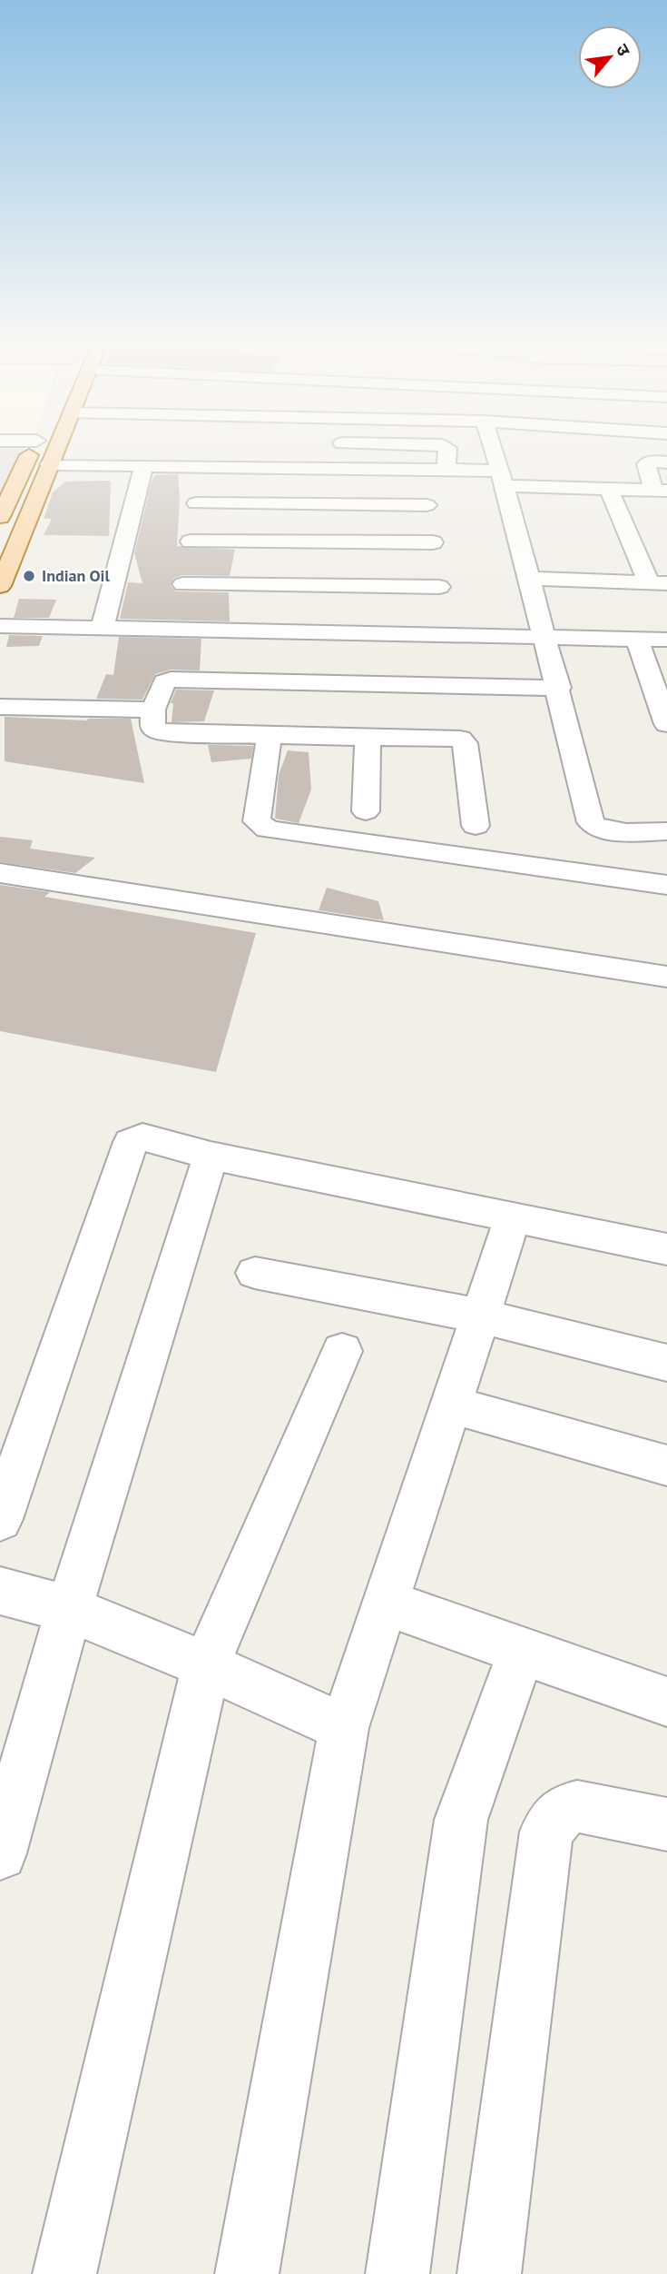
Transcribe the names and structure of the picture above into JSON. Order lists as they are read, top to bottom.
{
  "places": ["Indian Oil"],
  "north": "top right"
}
